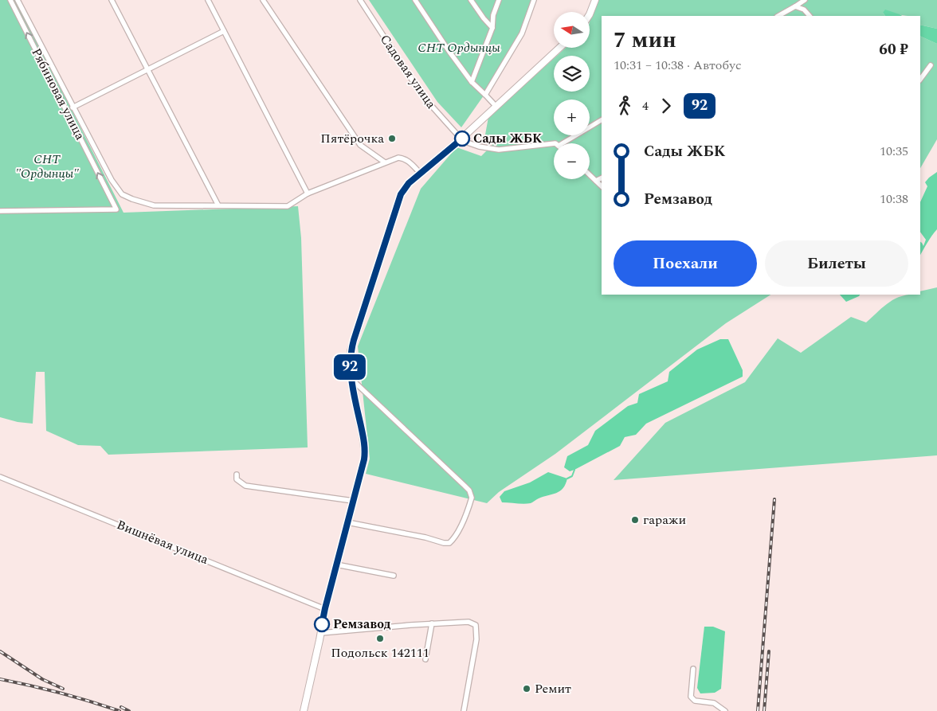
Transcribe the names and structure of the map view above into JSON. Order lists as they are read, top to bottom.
{
  "streets": {
    "street": ["Садовая улица", "Рябиновая улица", "Вишнёвая улица"]
  },
  "parks": ["СНТ Ордынцы", "СНТ \"Ордынцы\""],
  "places": [
    "Пятёрочка",
    "Сады ЖБК",
    "гаражи",
    "Ремзавод",
    "Подольск 142111",
    "Ремит"
  ],
  "lines": ["bus line 92"],
  "north": "left",
  "page": {
    "on_map": "92",
    "map_buttons": ["+", "−"],
    "heading": ["7 мин", "10:31 – 10:38 · Автобус", "60 ₽"],
    "legs": ["4", "92"],
    "list": [
      {
        "name": "Сады ЖБК",
        "value": "10:35"
      },
      {
        "name": "Ремзавод",
        "value": "10:38"
      }
    ],
    "buttons": ["Поехали", "Билеты"]
  }
}
